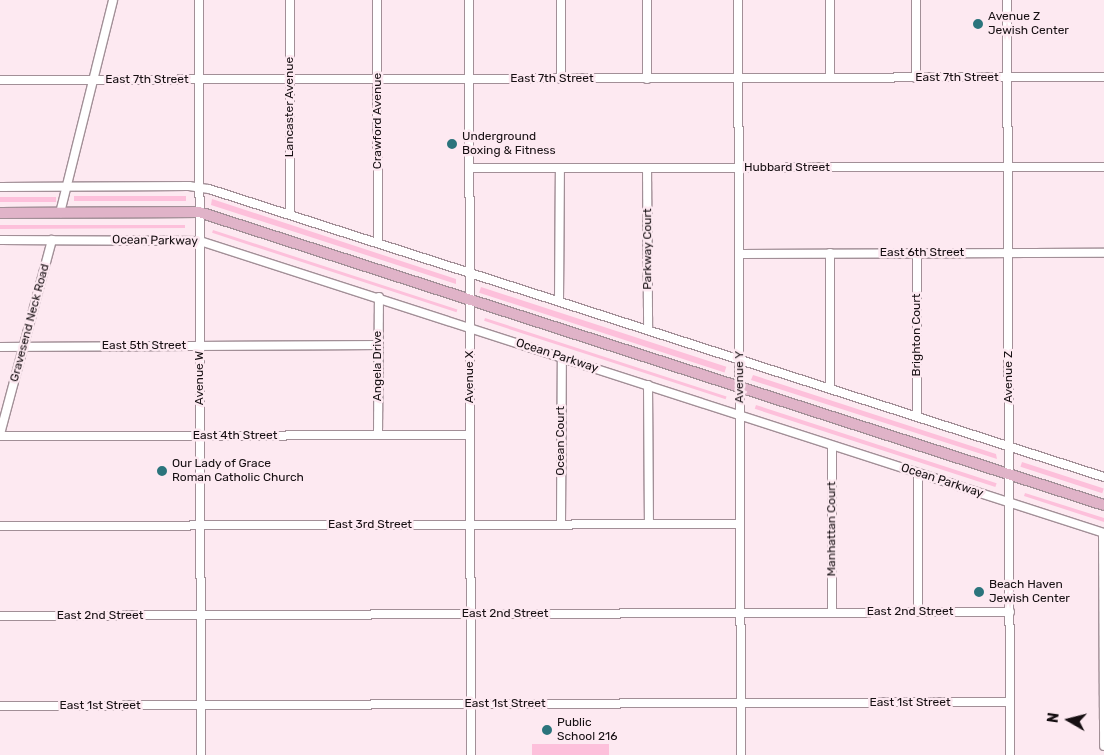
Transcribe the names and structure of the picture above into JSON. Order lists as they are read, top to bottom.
{
  "streets": {
    "street": [
      "East 7th Street",
      "Lancaster Avenue",
      "Crawford Avenue",
      "Hubbard Street",
      "Ocean Parkway",
      "Parkway Court",
      "East 6th Street",
      "Gravesend Neck Road",
      "Brighton Court",
      "East 5th Street",
      "Angela Drive",
      "Avenue X",
      "Avenue Y",
      "Avenue Z",
      "Avenue W",
      "East 4th Street",
      "Ocean Court",
      "East 3rd Street",
      "Manhattan Court",
      "East 2nd Street",
      "East 1st Street"
    ]
  },
  "crossings": [
    ["East 7th Street", "Lancaster Avenue"],
    ["East 7th Street", "Crawford Avenue"],
    ["East 7th Street", "Avenue X"],
    ["East 7th Street", "Avenue Y"],
    ["East 7th Street", "Avenue Z"],
    ["East 7th Street", "Avenue W"],
    ["Hubbard Street", "Parkway Court"],
    ["Hubbard Street", "Avenue X"],
    ["Hubbard Street", "Avenue Y"],
    ["Hubbard Street", "Avenue Z"],
    ["Ocean Parkway", "Gravesend Neck Road"],
    ["Ocean Parkway", "Angela Drive"],
    ["Ocean Parkway", "Avenue X"],
    ["Ocean Parkway", "Avenue Y"],
    ["Ocean Parkway", "Avenue Z"],
    ["Ocean Parkway", "Avenue W"],
    ["Ocean Parkway", "Ocean Court"],
    ["Ocean Parkway", "Manhattan Court"],
    ["East 6th Street", "Brighton Court"],
    ["East 6th Street", "Avenue Y"],
    ["East 6th Street", "Avenue Z"],
    ["Gravesend Neck Road", "East 5th Street"],
    ["Gravesend Neck Road", "East 4th Street"],
    ["East 5th Street", "Angela Drive"],
    ["East 5th Street", "Avenue W"],
    ["Angela Drive", "East 4th Street"],
    ["Avenue X", "East 4th Street"],
    ["Avenue X", "East 3rd Street"],
    ["Avenue X", "East 2nd Street"],
    ["Avenue X", "East 1st Street"],
    ["Avenue Y", "East 3rd Street"],
    ["Avenue Y", "East 2nd Street"],
    ["Avenue Y", "East 1st Street"],
    ["Avenue Z", "East 2nd Street"],
    ["Avenue Z", "East 1st Street"],
    ["Avenue W", "East 4th Street"],
    ["Avenue W", "East 3rd Street"],
    ["Avenue W", "East 2nd Street"],
    ["Avenue W", "East 1st Street"],
    ["Ocean Court", "East 3rd Street"],
    ["Manhattan Court", "East 2nd Street"]
  ],
  "places": [
    "Avenue Z Jewish Center",
    "Underground Boxing & Fitness",
    "Our Lady of Grace Roman Catholic Church",
    "Beach Haven Jewish Center",
    "Public School 216"
  ],
  "north": "left"
}
